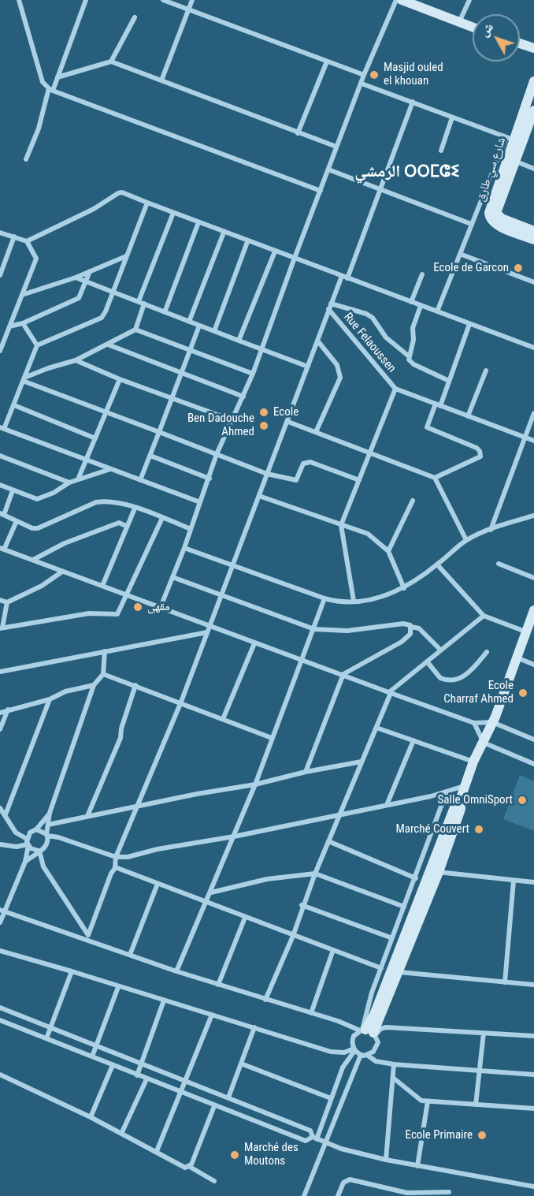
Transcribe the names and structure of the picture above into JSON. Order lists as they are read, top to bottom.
{
  "streets": {
    "street": ["شارع سي طارق", "Rue Felaoussen"]
  },
  "districts": ["الرمشي ⵔⵔⵎⵛⵉ"],
  "places": [
    "Masjid ouled el khouan",
    "Ecole de Garcon",
    "Ecole",
    "Ben Dadouche Ahmed",
    "مقهى",
    "Ecole Charraf Ahmed",
    "Salle OmniSport",
    "Marché Couvert",
    "Ecole Primaire",
    "Marché des Moutons"
  ],
  "north": "top left"
}
